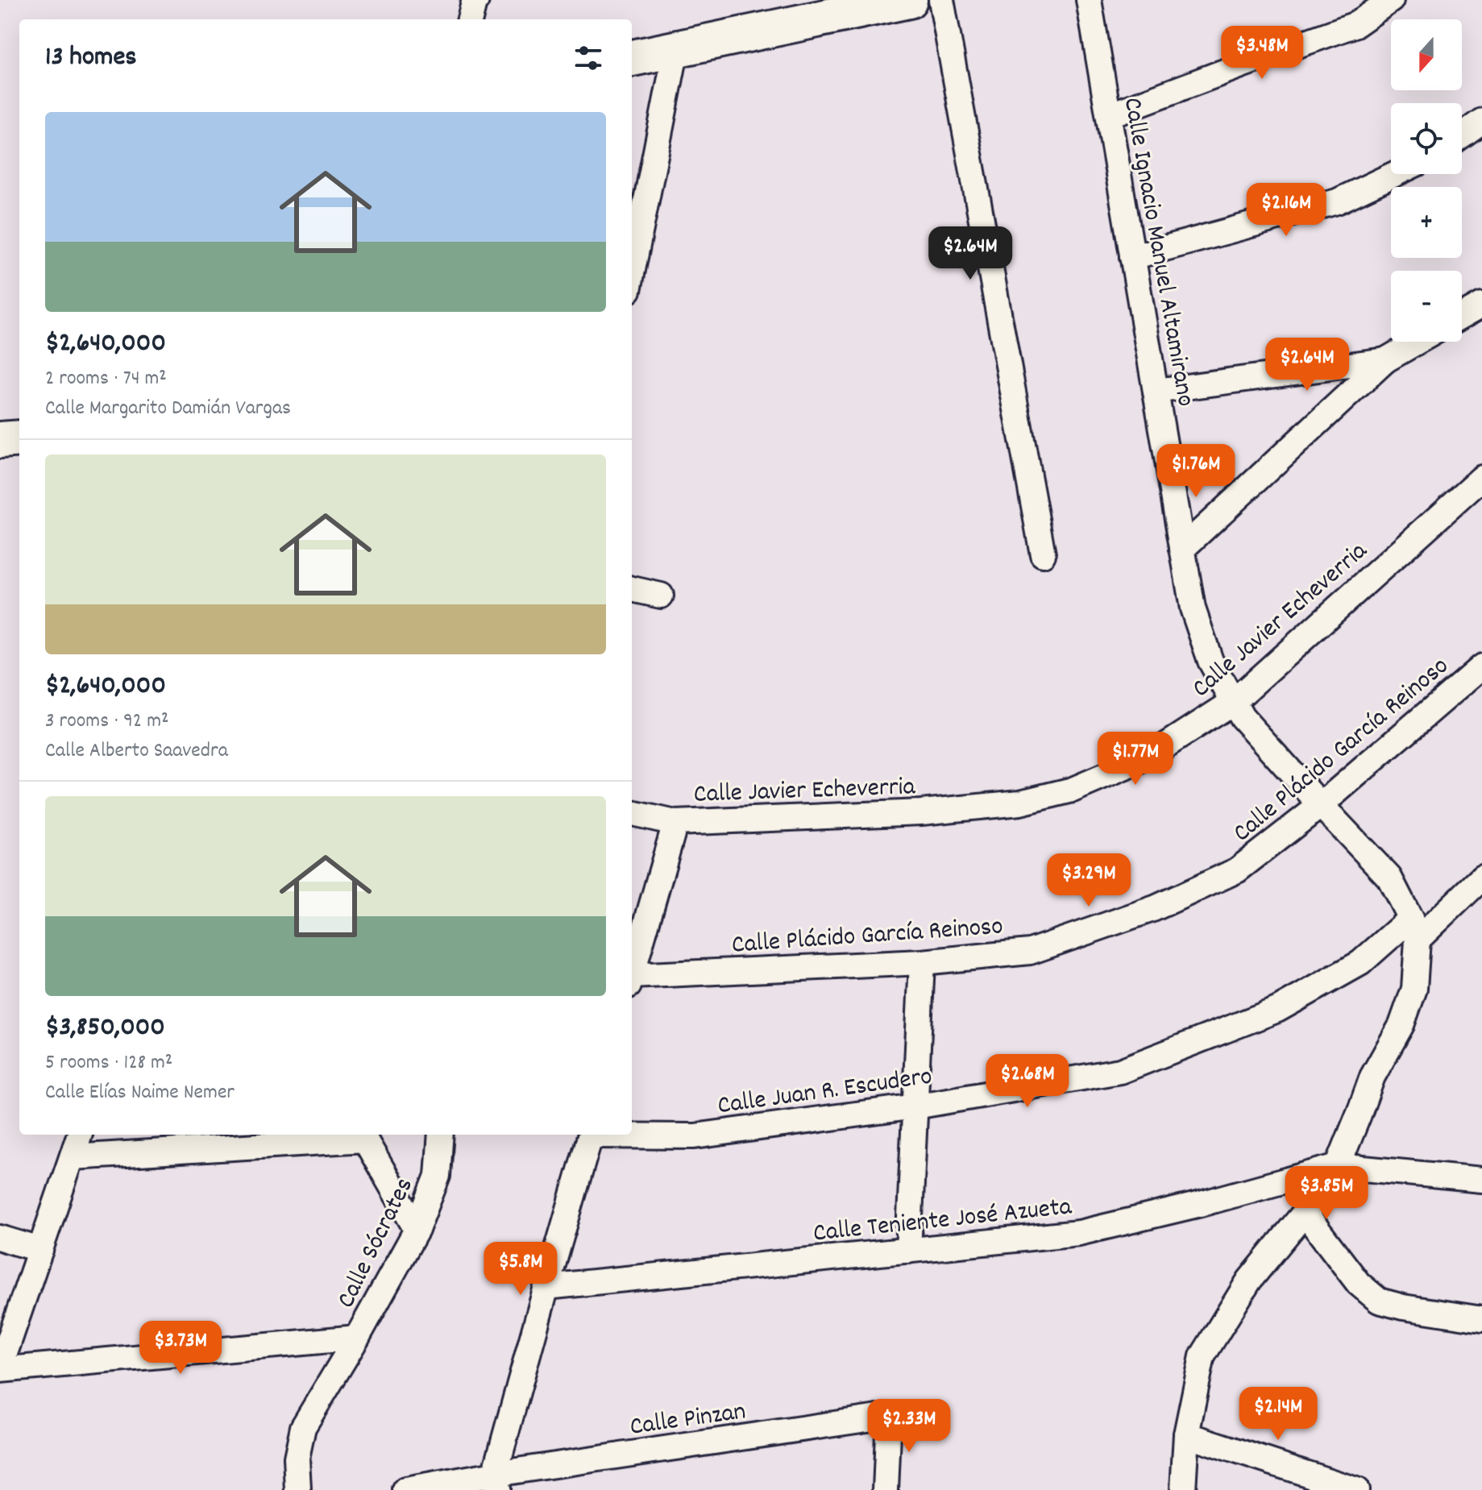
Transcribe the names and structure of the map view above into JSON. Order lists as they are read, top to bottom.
{
  "streets": {
    "street": [
      "Calle Ignacio Manuel Altamirano",
      "Calle Javier Echeverria",
      "Calle Plácido García Reinoso",
      "Calle Juan R. Escudero",
      "Calle Teniente José Azueta",
      "Calle Sócrates",
      "Calle Pinzan"
    ]
  },
  "crossings": [
    ["Calle Ignacio Manuel Altamirano", "Calle Javier Echeverria"],
    ["Calle Ignacio Manuel Altamirano", "Calle Plácido García Reinoso"],
    ["Calle Ignacio Manuel Altamirano", "Calle Juan R. Escudero"]
  ],
  "north": "bottom",
  "page": {
    "map_buttons": ["+", "−"],
    "heading": "13 homes",
    "price": [
      "$3.48M",
      "$2.16M",
      "$2.64M",
      "$2.64M",
      "$1.76M",
      "$1.77M",
      "$3.29M",
      "$2.68M",
      "$3.85M",
      "$5.8M",
      "$3.73M",
      "$2.14M",
      "$2.33M"
    ],
    "list": [
      {
        "name": "$2,640,000",
        "note": "2 rooms · 74 m² · Calle Margarito Damián Vargas"
      },
      {
        "name": "$2,640,000",
        "note": "3 rooms · 92 m² · Calle Alberto Saavedra"
      },
      {
        "name": "$3,850,000",
        "note": "5 rooms · 128 m² · Calle Elías Naime Nemer"
      }
    ]
  }
}
